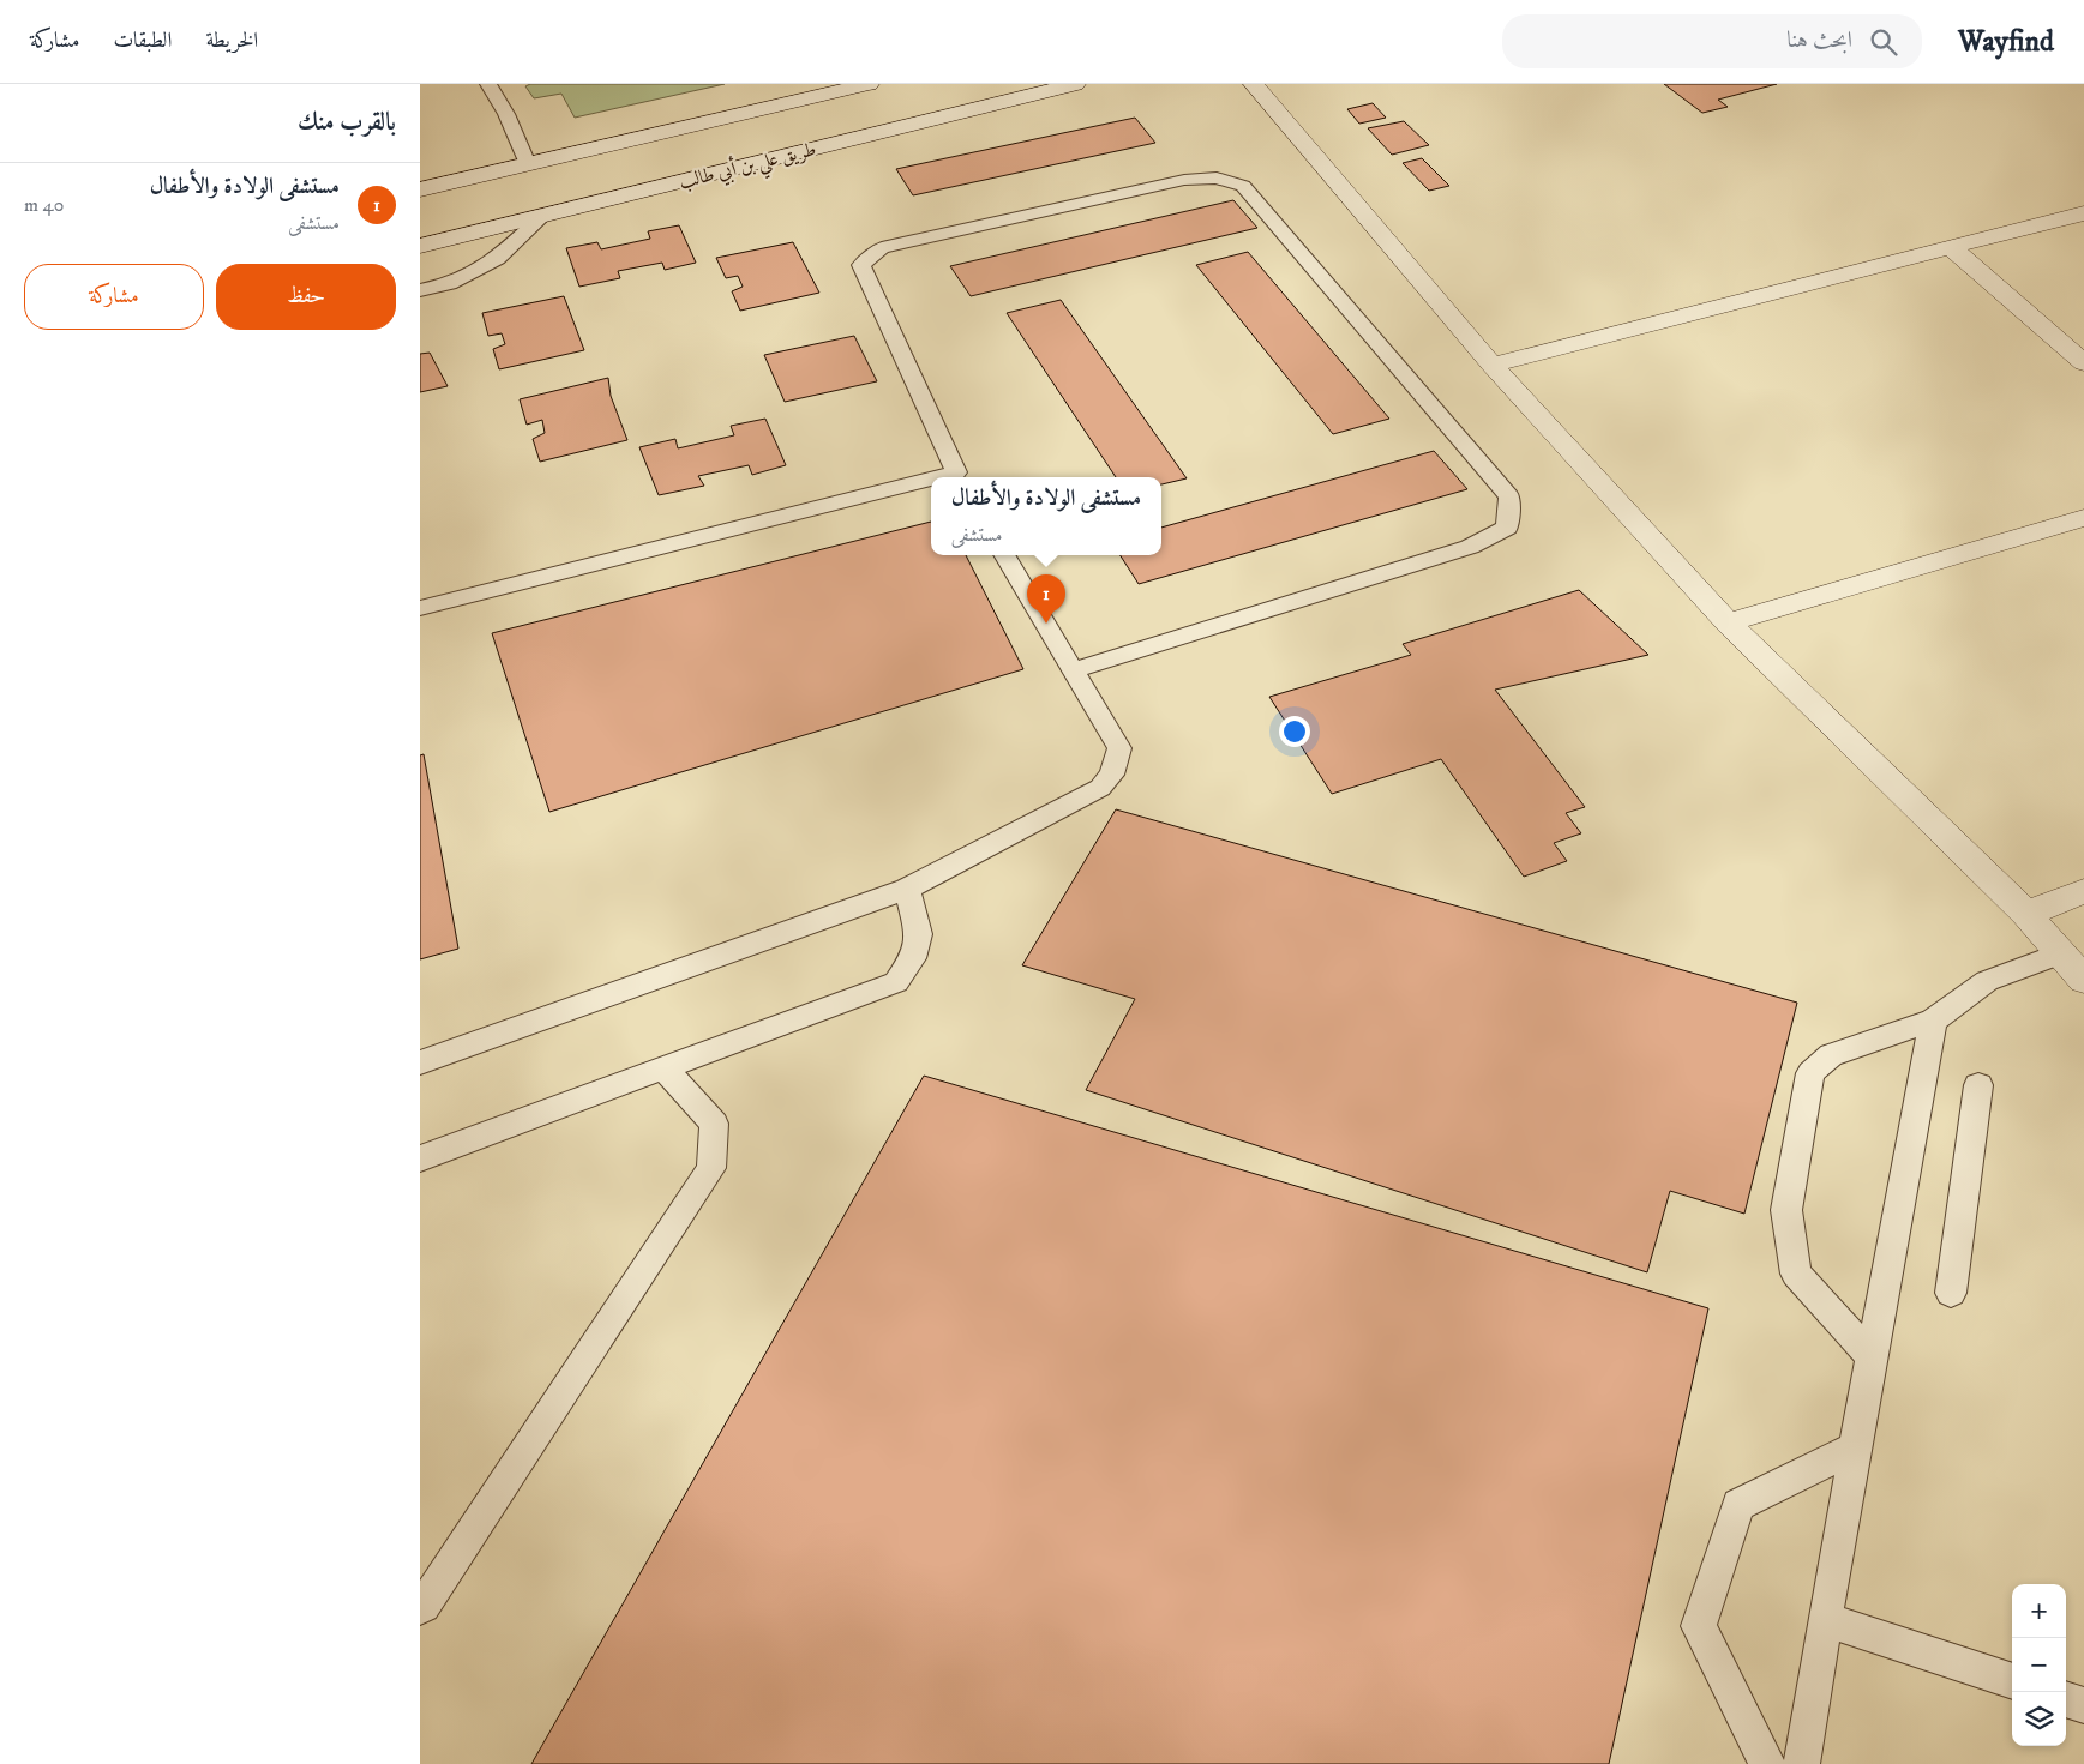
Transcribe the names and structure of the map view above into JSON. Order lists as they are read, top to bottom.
{
  "streets": {
    "street": ["طريق علي بن أبي طالب"]
  },
  "page": {
    "header": "Wayfind",
    "search": "ابحث هنا",
    "nav": ["الخريطة", "الطبقات", "مشاركة"],
    "heading": "بالقرب منك",
    "list": [
      {
        "mark": "1",
        "name": "مستشفى الولادة والأطفال",
        "note": "مستشفى",
        "value": "40 m"
      }
    ],
    "buttons": ["حفظ", "مشاركة"],
    "popup": ["مستشفى الولادة والأطفال", "مستشفى"],
    "pins": "1",
    "map_buttons": ["+", "−"]
  }
}
